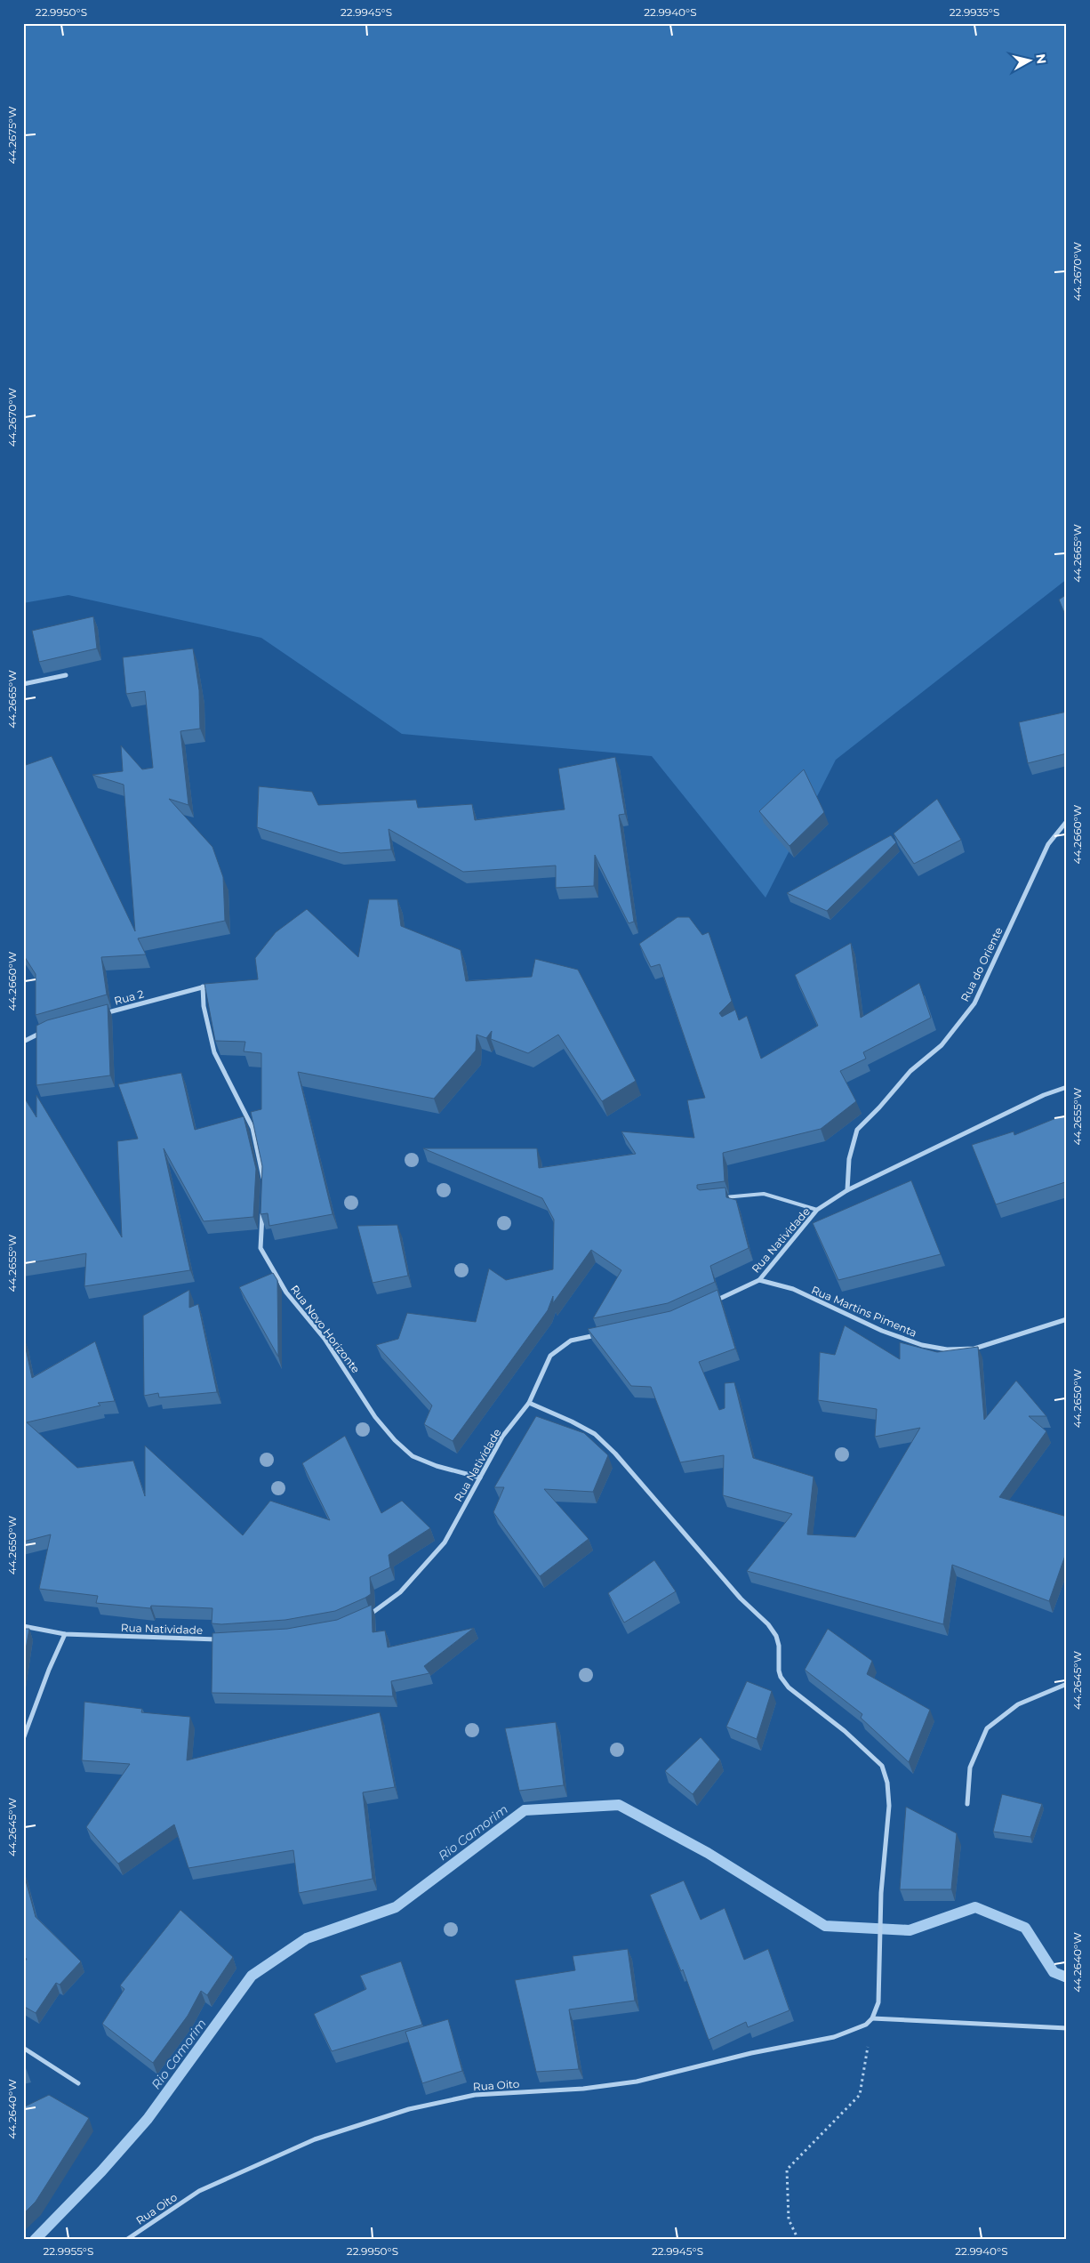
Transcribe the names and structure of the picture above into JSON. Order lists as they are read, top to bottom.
{
  "streets": {
    "street": [
      "Rua do Oriente",
      "Rua 2",
      "Rua Natividade",
      "Rua Martins Pimenta",
      "Rua Novo Horizonte",
      "Rua Oito"
    ]
  },
  "crossings": [
    ["Rua do Oriente", "Rua Natividade"],
    ["Rua Natividade", "Rua Martins Pimenta"],
    ["Rua Natividade", "Rua Novo Horizonte"]
  ],
  "water": ["Rio Camorim"],
  "north": "right",
  "coordinates": [
    "22.9950°S",
    "22.9945°S",
    "22.9940°S",
    "22.9935°S",
    "44.2675°W",
    "44.2670°W",
    "44.2665°W",
    "44.2660°W",
    "44.2655°W",
    "44.2650°W",
    "44.2645°W",
    "44.2640°W",
    "22.9955°S"
  ]
}
